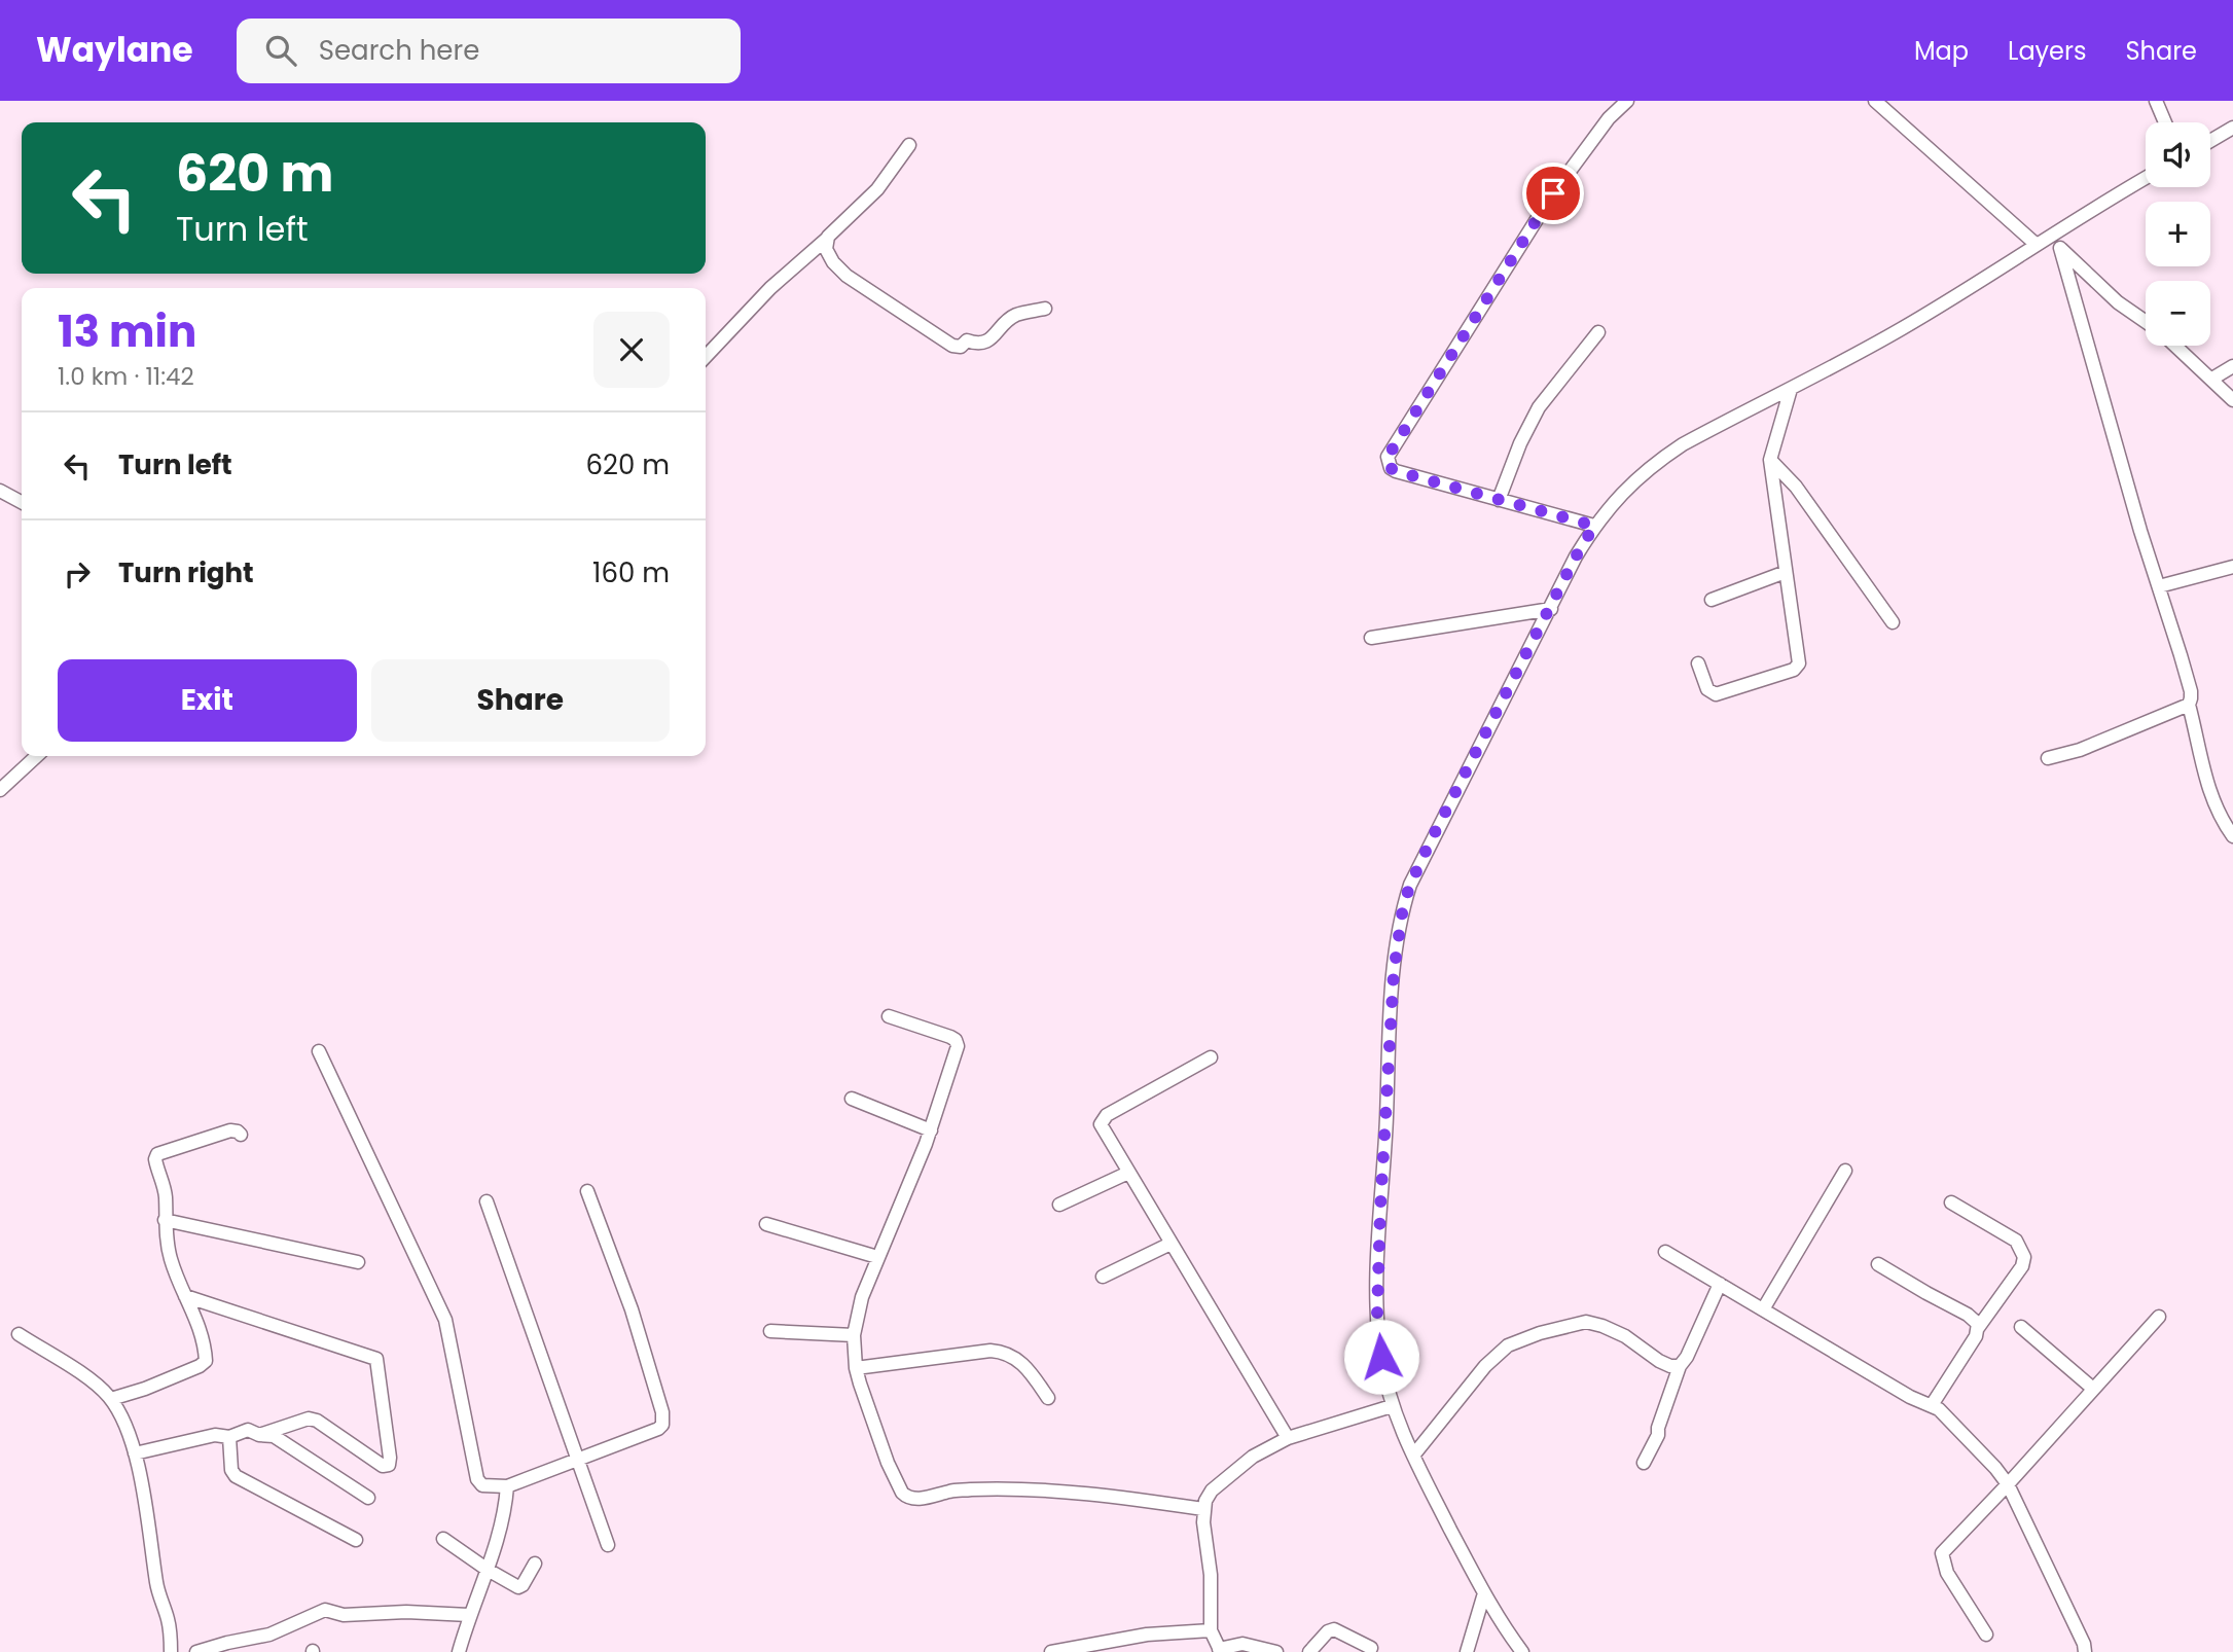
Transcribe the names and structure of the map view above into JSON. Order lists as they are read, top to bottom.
{
  "page": {
    "header": "Waylane",
    "search": "Search here",
    "nav": ["Map", "Layers", "Share"],
    "map_buttons": ["+", "−"],
    "turn": ["620 m", "Turn left"],
    "heading": ["13 min", "1.0 km · 11:42"],
    "list": [
      {
        "name": "Turn left",
        "value": "620 m"
      },
      {
        "name": "Turn right",
        "value": "160 m"
      }
    ],
    "buttons": ["Exit", "Share"]
  }
}
